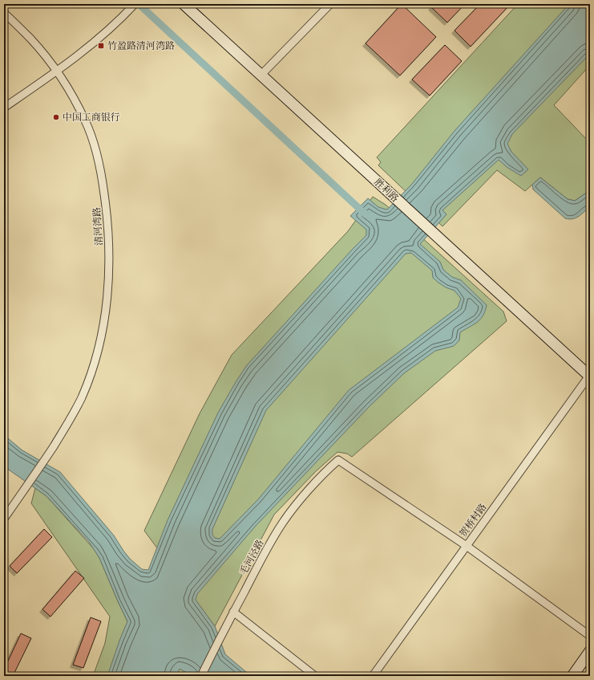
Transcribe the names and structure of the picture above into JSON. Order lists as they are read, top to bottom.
{
  "streets": {
    "main road": ["胜利路"],
    "street": ["清河湾路", "贺桥村路", "毛河泾路"]
  },
  "crossings": [
    ["胜利路", "贺桥村路"],
    ["贺桥村路", "毛河泾路"]
  ],
  "places": {
    "transit": ["竹盈路清河湾路"],
    "other": ["中国工商银行"]
  }
}
